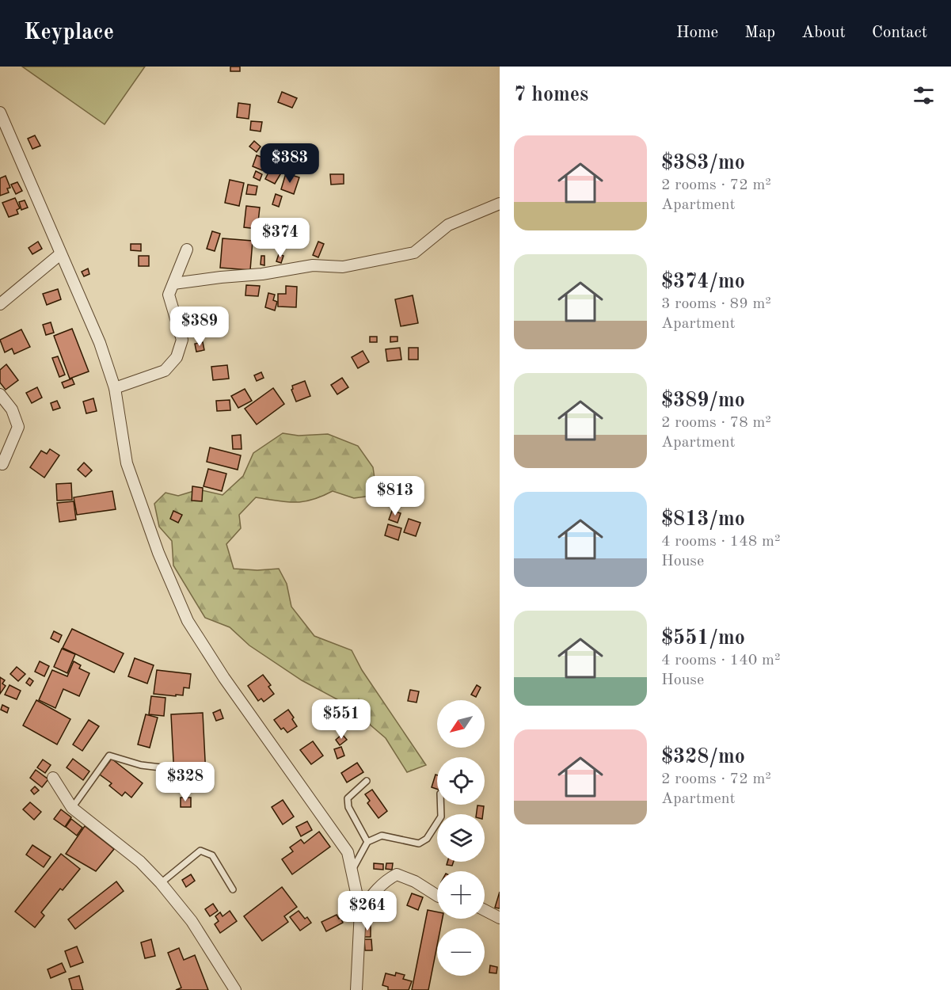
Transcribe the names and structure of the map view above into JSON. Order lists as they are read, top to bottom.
{
  "north": "bottom left",
  "page": {
    "header": "Keyplace",
    "nav": [
      "Home",
      "Map",
      "About",
      "Contact"
    ],
    "heading": "7 homes",
    "list": [
      {
        "name": "$383/mo",
        "note": "2 rooms · 72 m² · Apartment"
      },
      {
        "name": "$374/mo",
        "note": "3 rooms · 89 m² · Apartment"
      },
      {
        "name": "$389/mo",
        "note": "2 rooms · 78 m² · Apartment"
      },
      {
        "name": "$813/mo",
        "note": "4 rooms · 148 m² · House"
      },
      {
        "name": "$551/mo",
        "note": "4 rooms · 140 m² · House"
      },
      {
        "name": "$328/mo",
        "note": "2 rooms · 72 m² · Apartment"
      }
    ],
    "price": [
      "$383",
      "$374",
      "$389",
      "$813",
      "$551",
      "$328",
      "$264"
    ],
    "map_buttons": ["+", "−"]
  }
}
